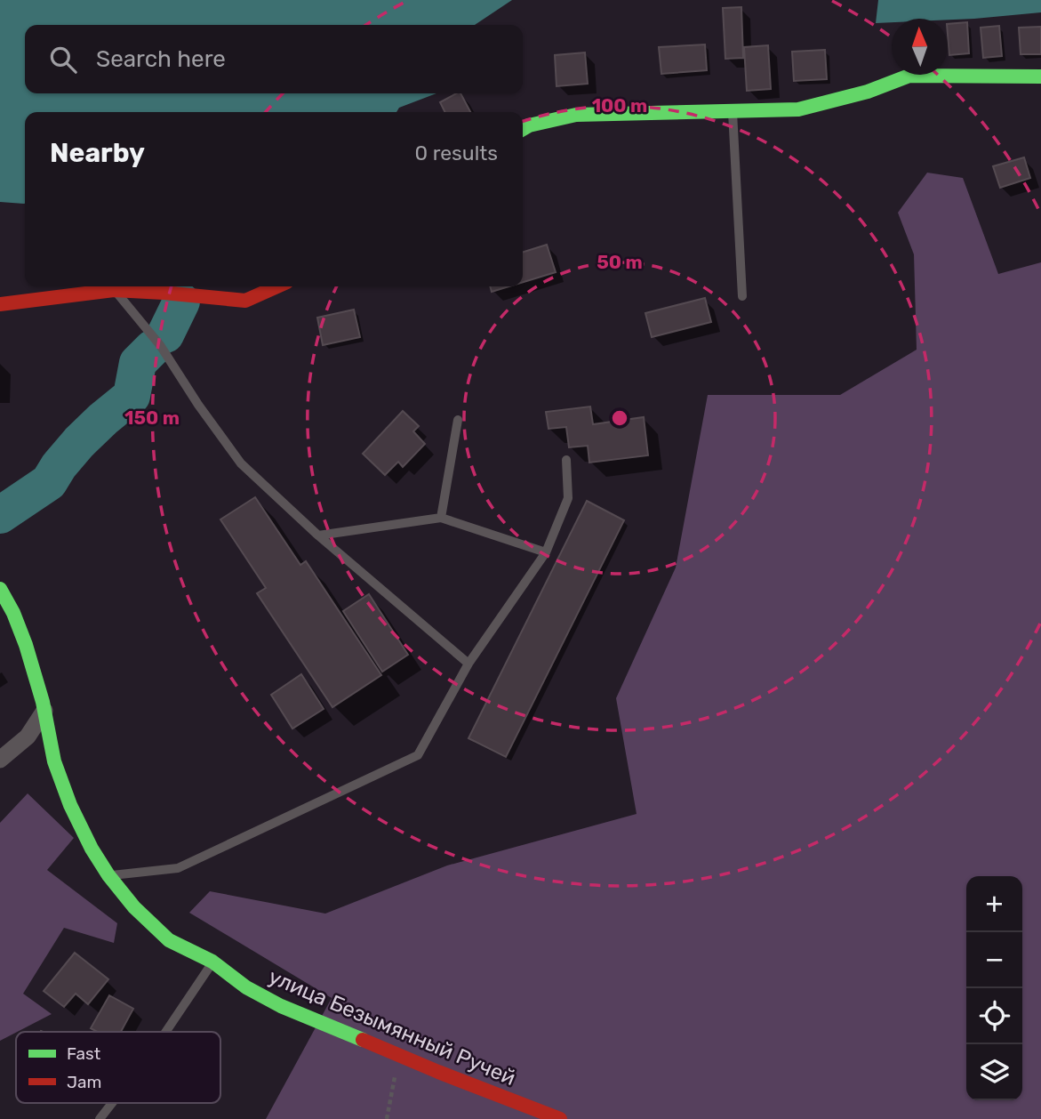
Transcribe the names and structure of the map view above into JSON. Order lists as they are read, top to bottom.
{
  "streets": {
    "street": ["улица Безымянный Ручей"]
  },
  "legend": ["Fast", "Jam"],
  "north": "top",
  "page": {
    "search": "Search here",
    "heading": ["Nearby", "0 results"],
    "map_buttons": ["+", "−"]
  },
  "rings": ["100 m", "50 m", "150 m"]
}
